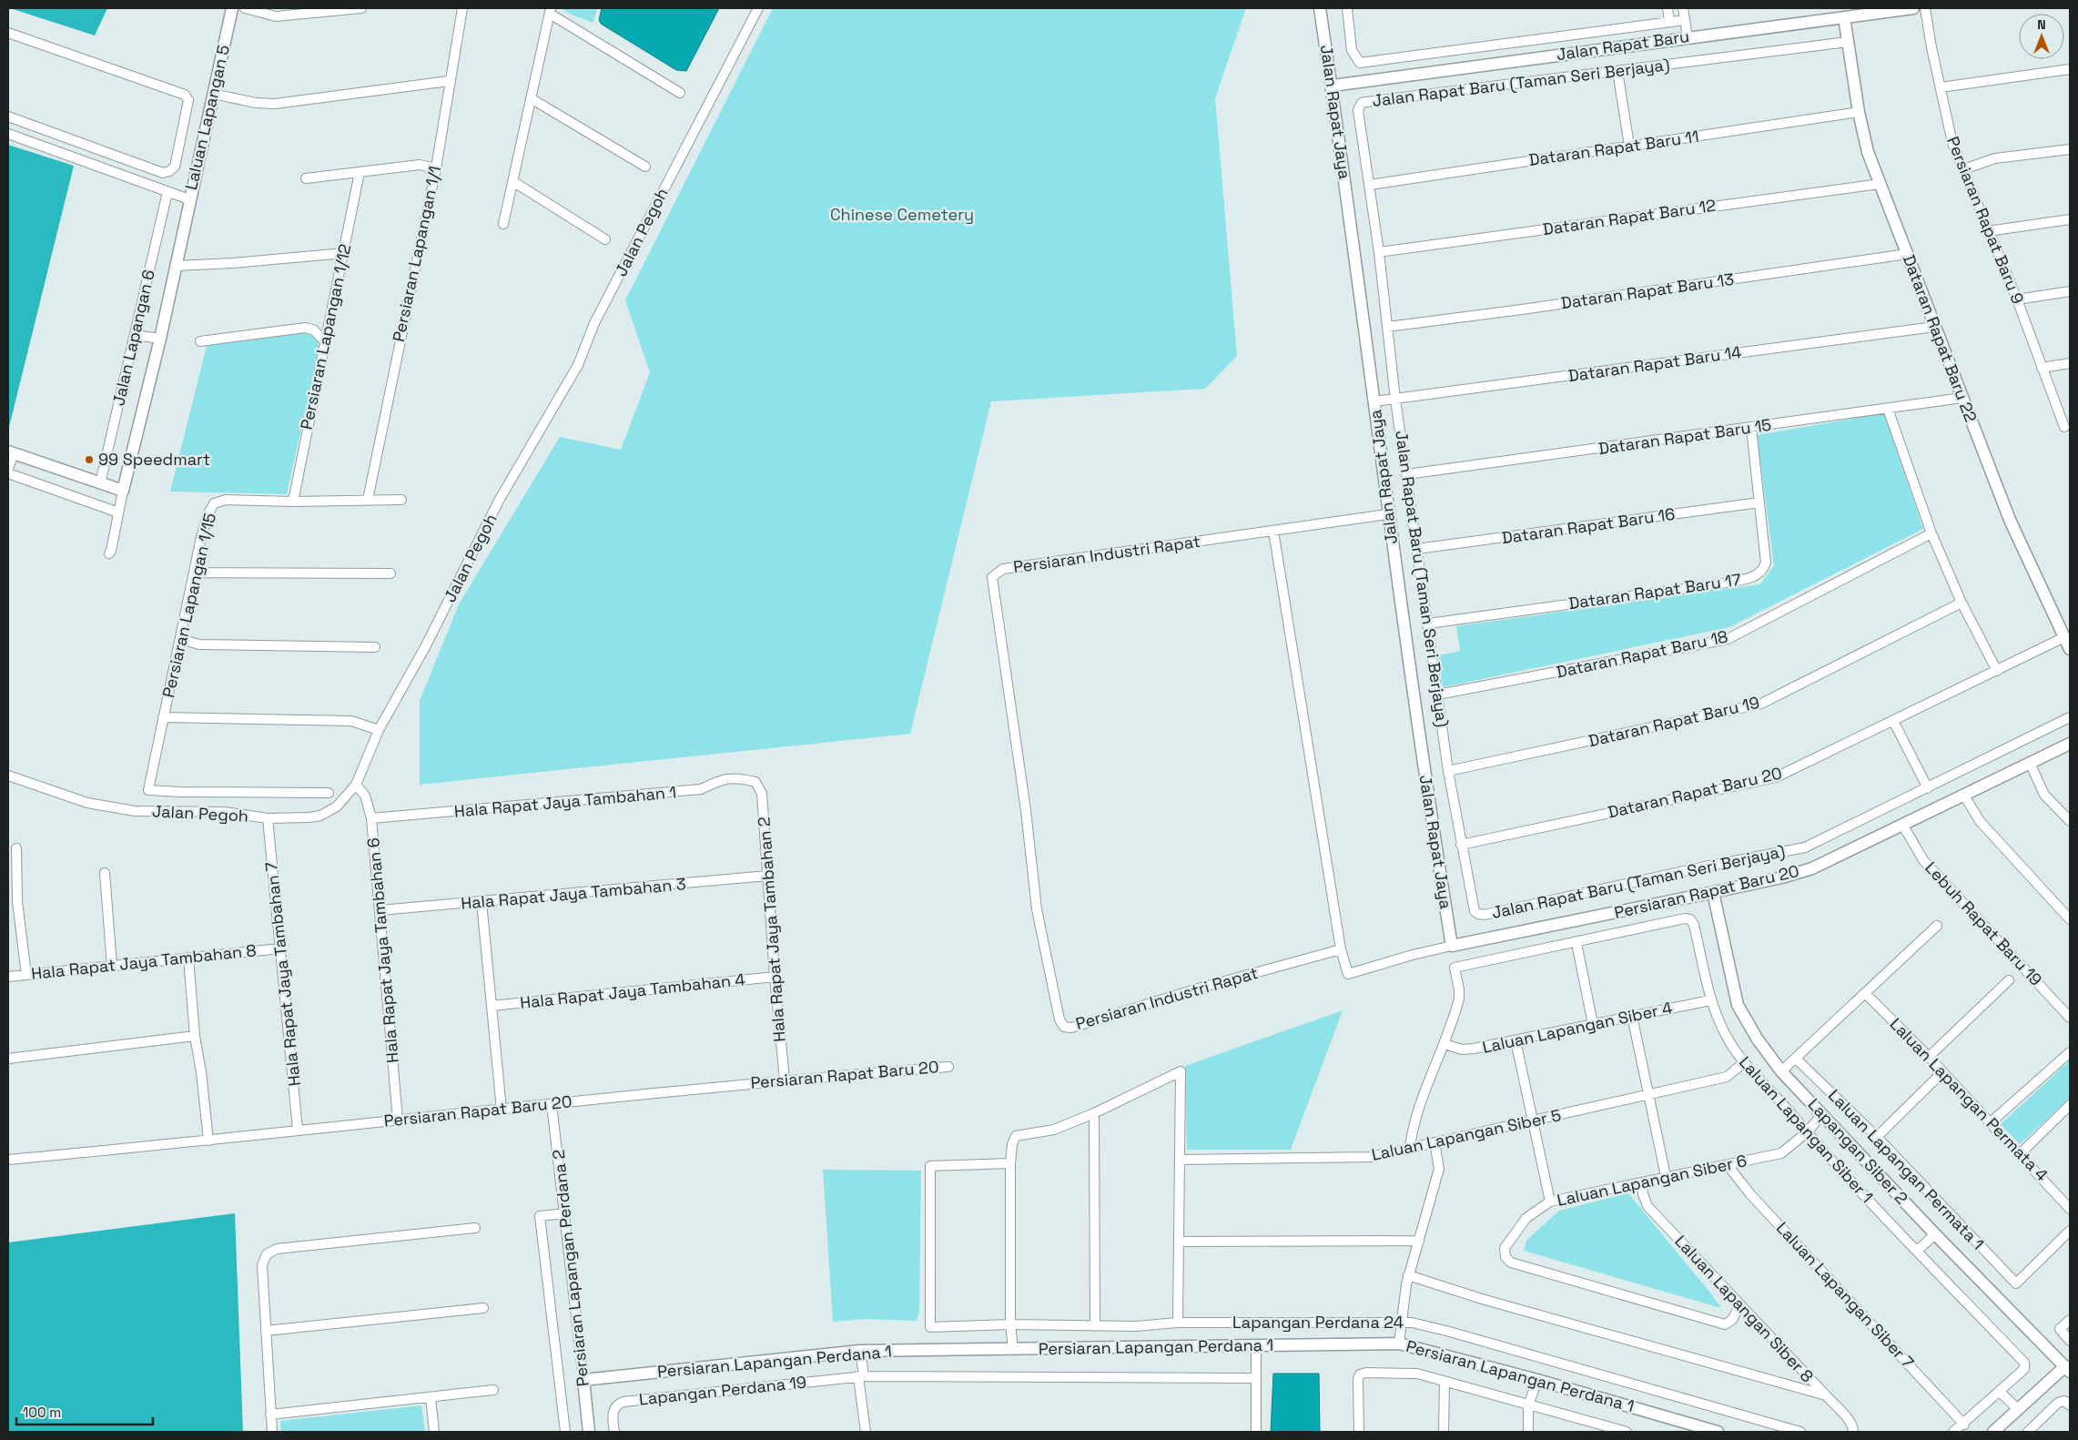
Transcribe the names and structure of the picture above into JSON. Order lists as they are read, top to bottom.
{
  "streets": {
    "street": [
      "Jalan Rapat Baru",
      "Jalan Rapat Baru (Taman Seri Berjaya)",
      "Jalan Rapat Jaya",
      "Laluan Lapangan 5",
      "Dataran Rapat Baru 11",
      "Dataran Rapat Baru 12",
      "Persiaran Rapat Baru 9",
      "Jalan Pegoh",
      "Persiaran Lapangan 1/1",
      "Dataran Rapat Baru 13",
      "Persiaran Lapangan 1/12",
      "Jalan Lapangan 6",
      "Dataran Rapat Baru 22",
      "Dataran Rapat Baru 14",
      "Dataran Rapat Baru 15",
      "Dataran Rapat Baru 16",
      "Persiaran Industri Rapat",
      "Dataran Rapat Baru 17",
      "Persiaran Lapangan 1/15",
      "Dataran Rapat Baru 18",
      "Dataran Rapat Baru 19",
      "Dataran Rapat Baru 20",
      "Hala Rapat Jaya Tambahan 1",
      "Persiaran Rapat Baru 20",
      "Hala Rapat Jaya Tambahan 3",
      "Lebuh Rapat Baru 19",
      "Hala Rapat Jaya Tambahan 2",
      "Hala Rapat Jaya Tambahan 6",
      "Hala Rapat Jaya Tambahan 8",
      "Hala Rapat Jaya Tambahan 7",
      "Hala Rapat Jaya Tambahan 4",
      "Laluan Lapangan Siber 4",
      "Laluan Lapangan Permata 4",
      "Laluan Lapangan Siber 1",
      "Laluan Lapangan Siber 5",
      "Lapangan Siber 2",
      "Laluan Lapangan Permata 1",
      "Laluan Lapangan Siber 6",
      "Persiaran Lapangan Perdana 2",
      "Laluan Lapangan Siber 7",
      "Laluan Lapangan Siber 8",
      "Lapangan Perdana 24",
      "Persiaran Lapangan Perdana 1",
      "Lapangan Perdana 19"
    ]
  },
  "crossings": [
    ["Jalan Rapat Baru", "Jalan Rapat Jaya"],
    ["Jalan Rapat Baru", "Dataran Rapat Baru 22"],
    ["Jalan Rapat Baru (Taman Seri Berjaya)", "Dataran Rapat Baru 11"],
    ["Jalan Rapat Baru (Taman Seri Berjaya)", "Dataran Rapat Baru 12"],
    ["Jalan Rapat Baru (Taman Seri Berjaya)", "Dataran Rapat Baru 13"],
    ["Jalan Rapat Baru (Taman Seri Berjaya)", "Dataran Rapat Baru 22"],
    ["Jalan Rapat Baru (Taman Seri Berjaya)", "Dataran Rapat Baru 14"],
    ["Jalan Rapat Baru (Taman Seri Berjaya)", "Dataran Rapat Baru 15"],
    ["Jalan Rapat Baru (Taman Seri Berjaya)", "Dataran Rapat Baru 16"],
    ["Jalan Rapat Baru (Taman Seri Berjaya)", "Dataran Rapat Baru 17"],
    ["Jalan Rapat Baru (Taman Seri Berjaya)", "Dataran Rapat Baru 18"],
    ["Jalan Rapat Baru (Taman Seri Berjaya)", "Dataran Rapat Baru 19"],
    ["Jalan Rapat Baru (Taman Seri Berjaya)", "Dataran Rapat Baru 20"],
    ["Jalan Rapat Jaya", "Dataran Rapat Baru 14"],
    ["Jalan Rapat Jaya", "Persiaran Industri Rapat"],
    ["Jalan Rapat Jaya", "Persiaran Rapat Baru 20"],
    ["Laluan Lapangan 5", "Jalan Lapangan 6"],
    ["Dataran Rapat Baru 11", "Dataran Rapat Baru 22"],
    ["Dataran Rapat Baru 12", "Dataran Rapat Baru 22"],
    ["Jalan Pegoh", "Hala Rapat Jaya Tambahan 6"],
    ["Jalan Pegoh", "Hala Rapat Jaya Tambahan 7"],
    ["Persiaran Lapangan 1/1", "Persiaran Lapangan 1/15"],
    ["Dataran Rapat Baru 13", "Dataran Rapat Baru 22"],
    ["Persiaran Lapangan 1/12", "Persiaran Lapangan 1/15"],
    ["Dataran Rapat Baru 22", "Dataran Rapat Baru 14"],
    ["Dataran Rapat Baru 22", "Dataran Rapat Baru 15"],
    ["Dataran Rapat Baru 22", "Dataran Rapat Baru 20"],
    ["Dataran Rapat Baru 15", "Dataran Rapat Baru 17"],
    ["Dataran Rapat Baru 16", "Dataran Rapat Baru 17"],
    ["Persiaran Industri Rapat", "Persiaran Rapat Baru 20"],
    ["Hala Rapat Jaya Tambahan 1", "Hala Rapat Jaya Tambahan 2"],
    ["Hala Rapat Jaya Tambahan 1", "Hala Rapat Jaya Tambahan 6"],
    ["Persiaran Rapat Baru 20", "Lebuh Rapat Baru 19"],
    ["Persiaran Rapat Baru 20", "Hala Rapat Jaya Tambahan 2"],
    ["Persiaran Rapat Baru 20", "Hala Rapat Jaya Tambahan 6"],
    ["Persiaran Rapat Baru 20", "Hala Rapat Jaya Tambahan 7"],
    ["Persiaran Rapat Baru 20", "Lapangan Siber 2"],
    ["Persiaran Rapat Baru 20", "Persiaran Lapangan Perdana 2"],
    ["Hala Rapat Jaya Tambahan 3", "Hala Rapat Jaya Tambahan 2"],
    ["Hala Rapat Jaya Tambahan 3", "Hala Rapat Jaya Tambahan 6"],
    ["Hala Rapat Jaya Tambahan 2", "Hala Rapat Jaya Tambahan 4"],
    ["Hala Rapat Jaya Tambahan 8", "Hala Rapat Jaya Tambahan 7"],
    ["Laluan Lapangan Siber 4", "Laluan Lapangan Siber 1"],
    ["Laluan Lapangan Siber 1", "Laluan Lapangan Siber 5"],
    ["Laluan Lapangan Siber 1", "Laluan Lapangan Siber 6"],
    ["Lapangan Siber 2", "Laluan Lapangan Siber 6"],
    ["Laluan Lapangan Siber 6", "Laluan Lapangan Siber 7"],
    ["Laluan Lapangan Siber 6", "Laluan Lapangan Siber 8"],
    ["Persiaran Lapangan Perdana 2", "Persiaran Lapangan Perdana 1"]
  ],
  "parks": ["Chinese Cemetery"],
  "places": ["99 Speedmart"],
  "scale_bar": "100 m",
  "north": "top"
}
